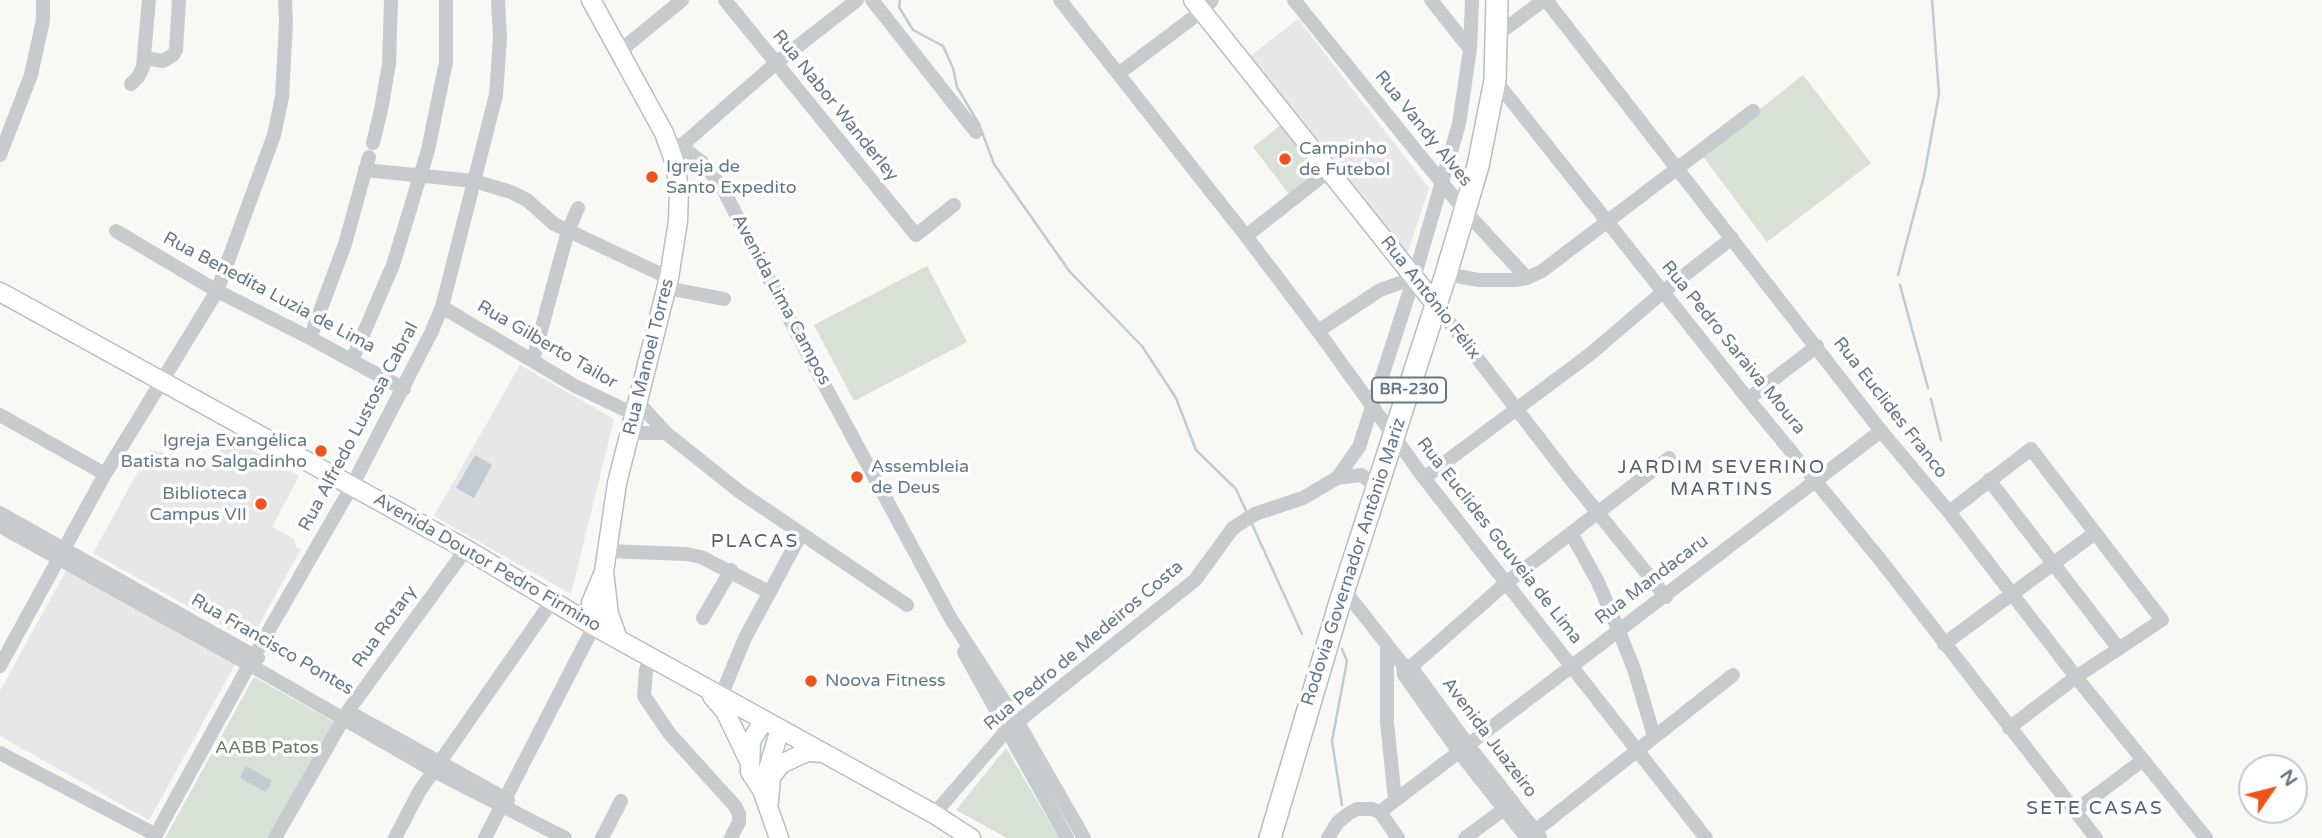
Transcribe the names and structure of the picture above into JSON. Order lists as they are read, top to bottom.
{
  "streets": {
    "highway": ["BR-230", "Rodovia Governador Antônio Mariz"],
    "main road": [
      "Rua Antônio Félix",
      "Avenida Lima Campos",
      "Rua Manoel Torres",
      "Avenida Doutor Pedro Firmino"
    ],
    "street": [
      "Rua Nabor Wanderley",
      "Rua Vandy Alves",
      "Rua Benedita Luzia de Lima",
      "Rua Gilberto Tailor",
      "Rua Pedro Saraiva Moura",
      "Rua Euclides Franco",
      "Rua Alfredo Lustosa Cabral",
      "Rua Euclides Gouveia de Lima",
      "Rua Mandacaru",
      "Rua Rotary",
      "Rua Francisco Pontes",
      "Rua Pedro de Medeiros Costa",
      "Avenida Juazeiro"
    ]
  },
  "crossings": [
    ["Rua Vandy Alves", "Rodovia Governador Antônio Mariz"],
    ["Rua Benedita Luzia de Lima", "Rua Alfredo Lustosa Cabral"],
    ["Rua Antônio Félix", "Rodovia Governador Antônio Mariz"],
    ["Rua Antônio Félix", "Rua Mandacaru"],
    ["Avenida Lima Campos", "Rua Manoel Torres"],
    ["Avenida Lima Campos", "Rua Pedro de Medeiros Costa"],
    ["Rua Gilberto Tailor", "Rua Manoel Torres"],
    ["Rua Gilberto Tailor", "Rua Alfredo Lustosa Cabral"],
    ["Rua Pedro Saraiva Moura", "Rodovia Governador Antônio Mariz"],
    ["Rua Pedro Saraiva Moura", "Rua Mandacaru"],
    ["Rua Manoel Torres", "Avenida Doutor Pedro Firmino"],
    ["Rua Euclides Franco", "Rua Mandacaru"],
    ["Rua Alfredo Lustosa Cabral", "Avenida Doutor Pedro Firmino"],
    ["Rua Alfredo Lustosa Cabral", "Rua Francisco Pontes"],
    ["Rua Euclides Gouveia de Lima", "Rodovia Governador Antônio Mariz"],
    ["Rua Euclides Gouveia de Lima", "Rua Mandacaru"],
    ["Rua Euclides Gouveia de Lima", "Rua Pedro de Medeiros Costa"],
    ["Rodovia Governador Antônio Mariz", "Avenida Juazeiro"],
    ["Avenida Doutor Pedro Firmino", "Rua Rotary"],
    ["Avenida Doutor Pedro Firmino", "Rua Pedro de Medeiros Costa"],
    ["Rua Mandacaru", "Avenida Juazeiro"],
    ["Rua Rotary", "Rua Francisco Pontes"]
  ],
  "districts": ["JARDIM SEVERINO MARTINS", "PLACAS", "SETE CASAS"],
  "parks": ["AABB Patos"],
  "places": [
    "Campinho de Futebol",
    "Igreja de Santo Expedito",
    "Igreja Evangélica Batista no Salgadinho",
    "Assembleia de Deus",
    "Biblioteca Campus VII",
    "Noova Fitness"
  ],
  "north": "top right"
}
